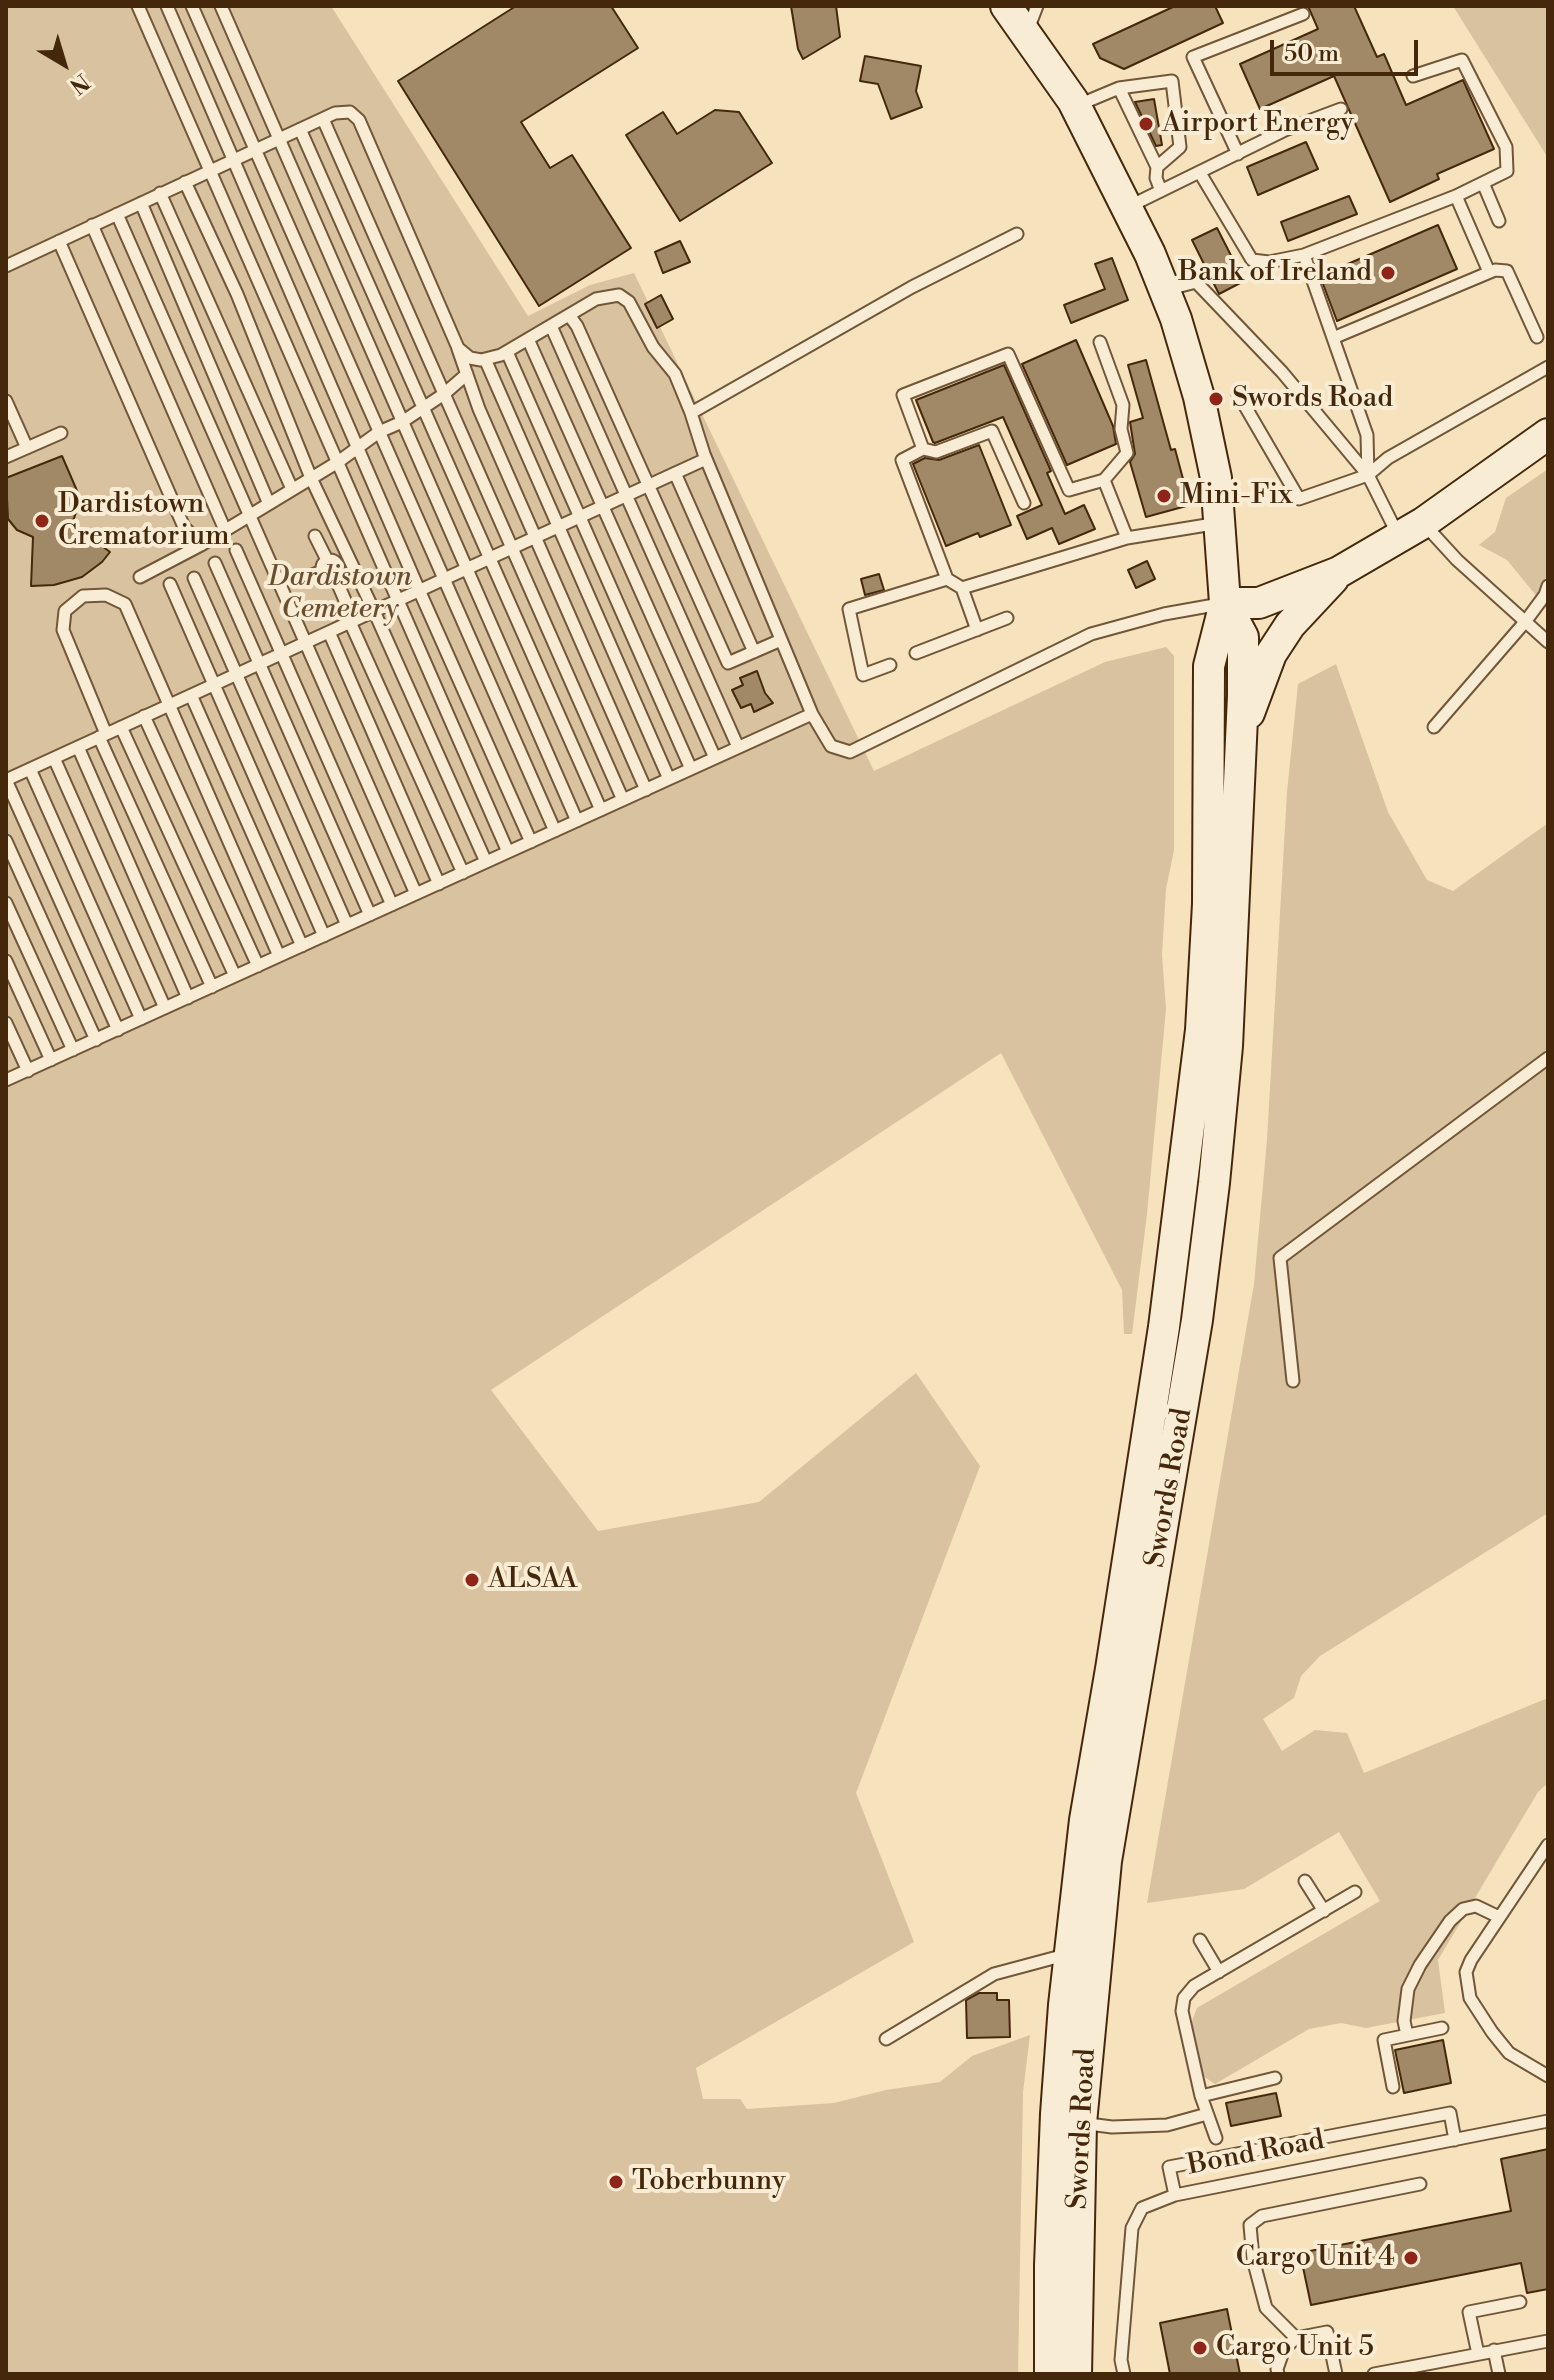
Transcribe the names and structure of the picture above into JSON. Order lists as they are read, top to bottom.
{
  "streets": {
    "main road": ["Swords Road"],
    "lane": ["Bond Road"]
  },
  "parks": ["Dardistown Cemetery"],
  "places": [
    "Airport Energy",
    "Bank of Ireland",
    "Swords Road",
    "Mini-Fix",
    "Dardistown Crematorium",
    "ALSAA",
    "Toberbunny",
    "Cargo Unit 4",
    "Cargo Unit 5"
  ],
  "scale_bar": "50 m",
  "north": "bottom right"
}
